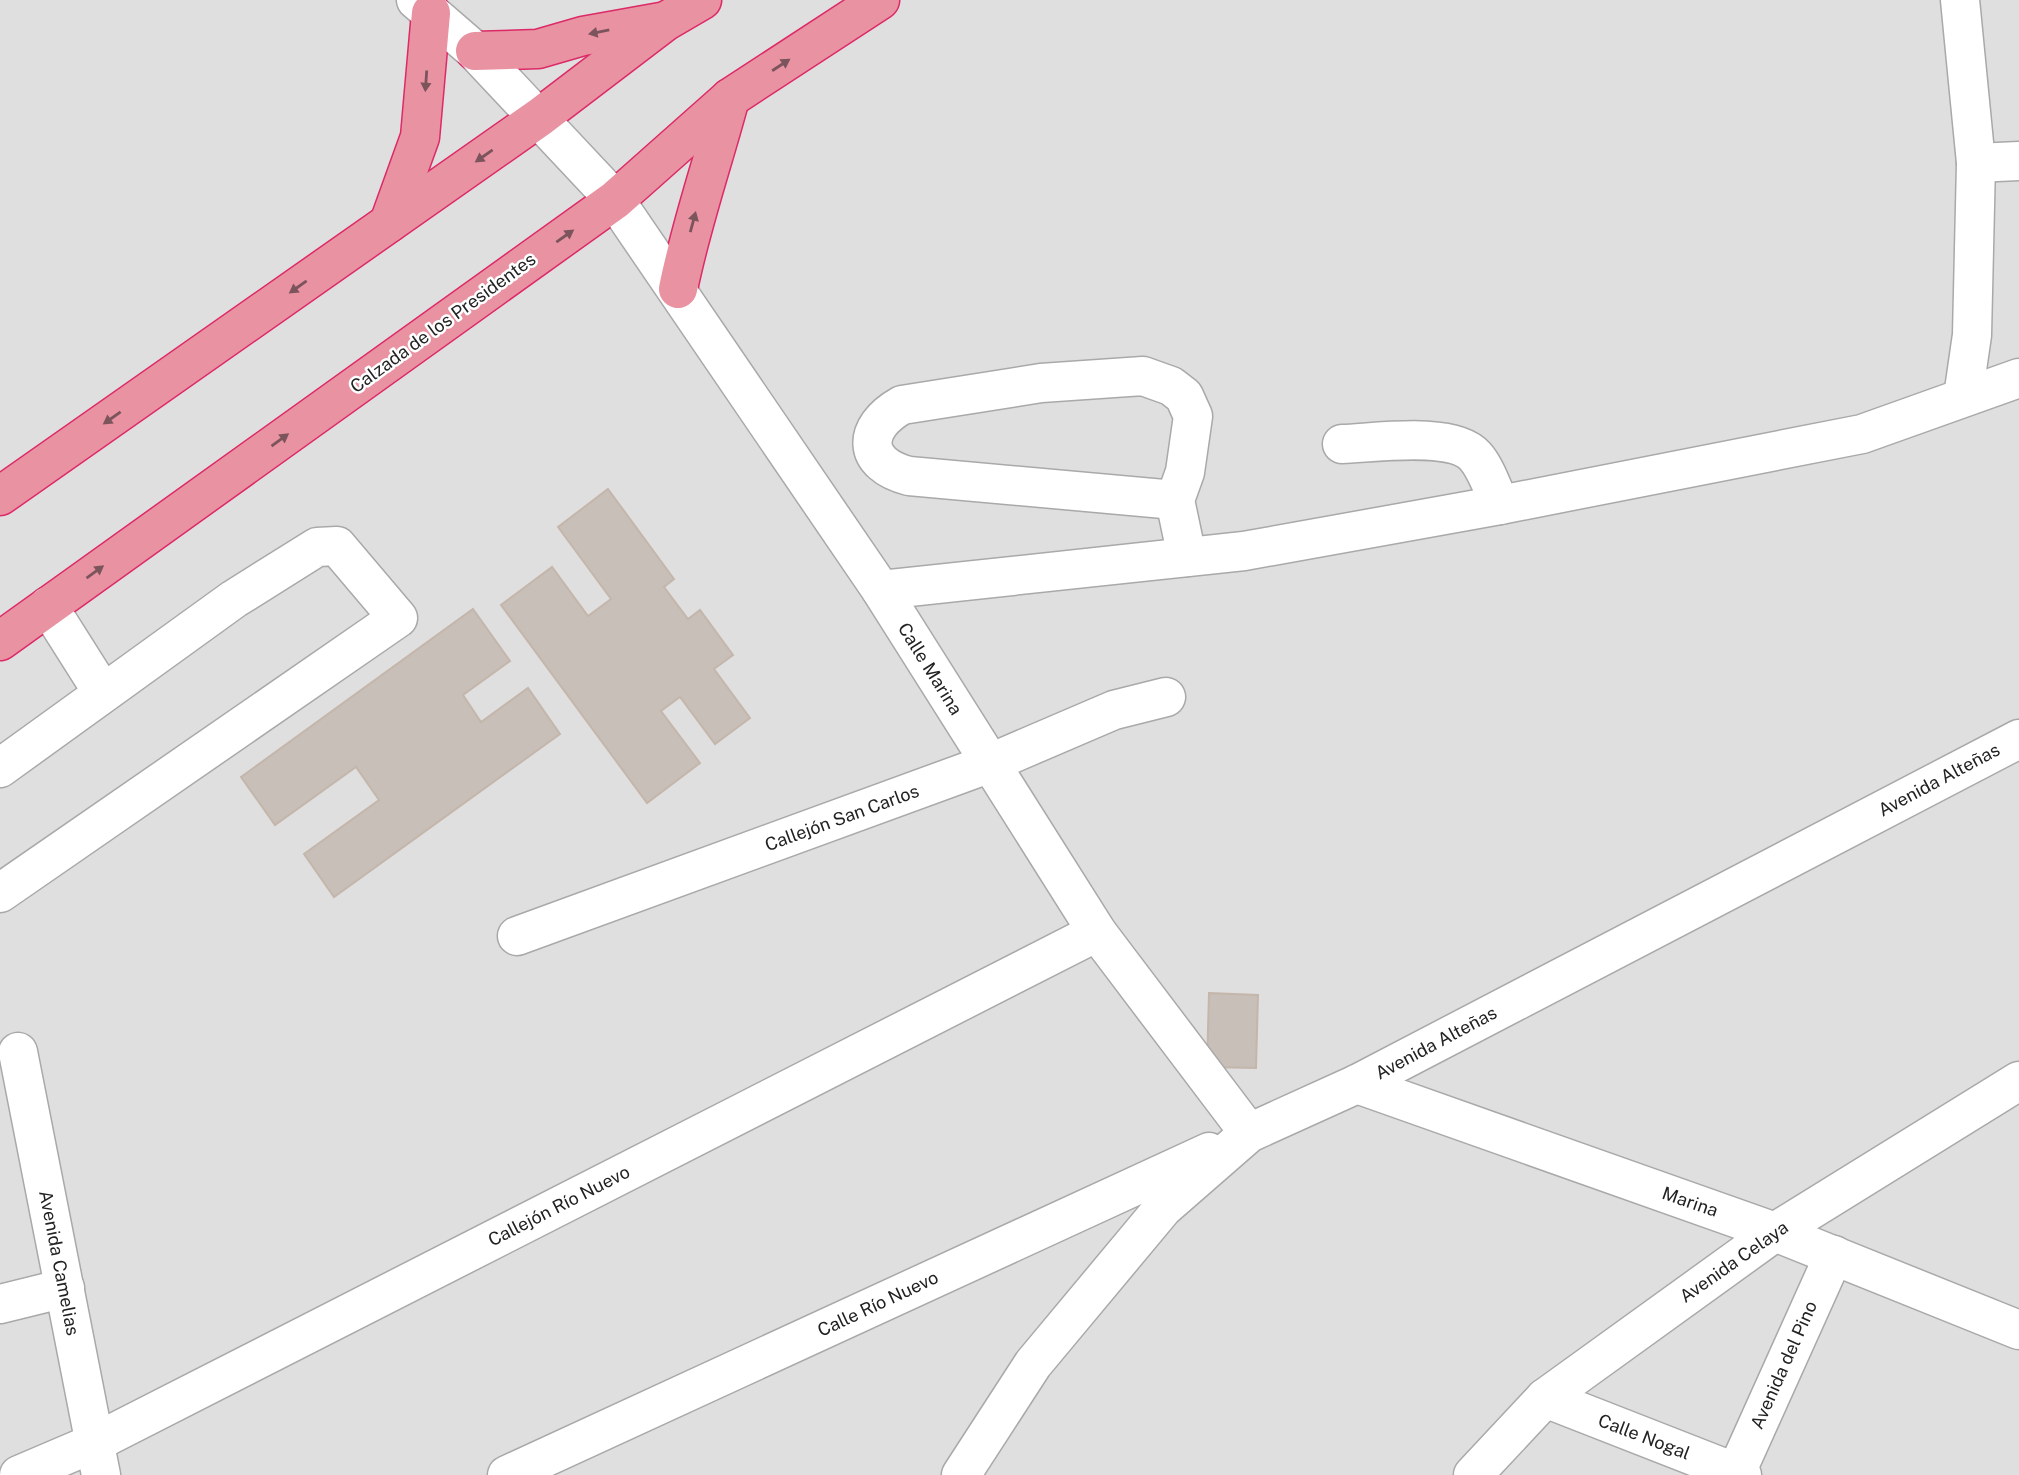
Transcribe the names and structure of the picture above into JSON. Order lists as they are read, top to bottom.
{
  "streets": {
    "highway": ["Calzada de los Presidentes"],
    "street": [
      "Calle Marina",
      "Avenida Alteñas",
      "Callejón San Carlos",
      "Marina",
      "Callejón Río Nuevo",
      "Avenida Celaya",
      "Avenida Camelias",
      "Calle Río Nuevo",
      "Avenida del Pino",
      "Calle Nogal"
    ]
  },
  "crossings": [
    ["Calzada de los Presidentes", "Calle Marina"],
    ["Calle Marina", "Avenida Alteñas"],
    ["Calle Marina", "Callejón San Carlos"],
    ["Calle Marina", "Callejón Río Nuevo"],
    ["Calle Marina", "Calle Río Nuevo"],
    ["Avenida Alteñas", "Marina"],
    ["Avenida Alteñas", "Calle Río Nuevo"],
    ["Marina", "Avenida Celaya"],
    ["Marina", "Avenida del Pino"],
    ["Callejón Río Nuevo", "Avenida Camelias"],
    ["Avenida Celaya", "Calle Nogal"],
    ["Avenida del Pino", "Calle Nogal"]
  ]
}
